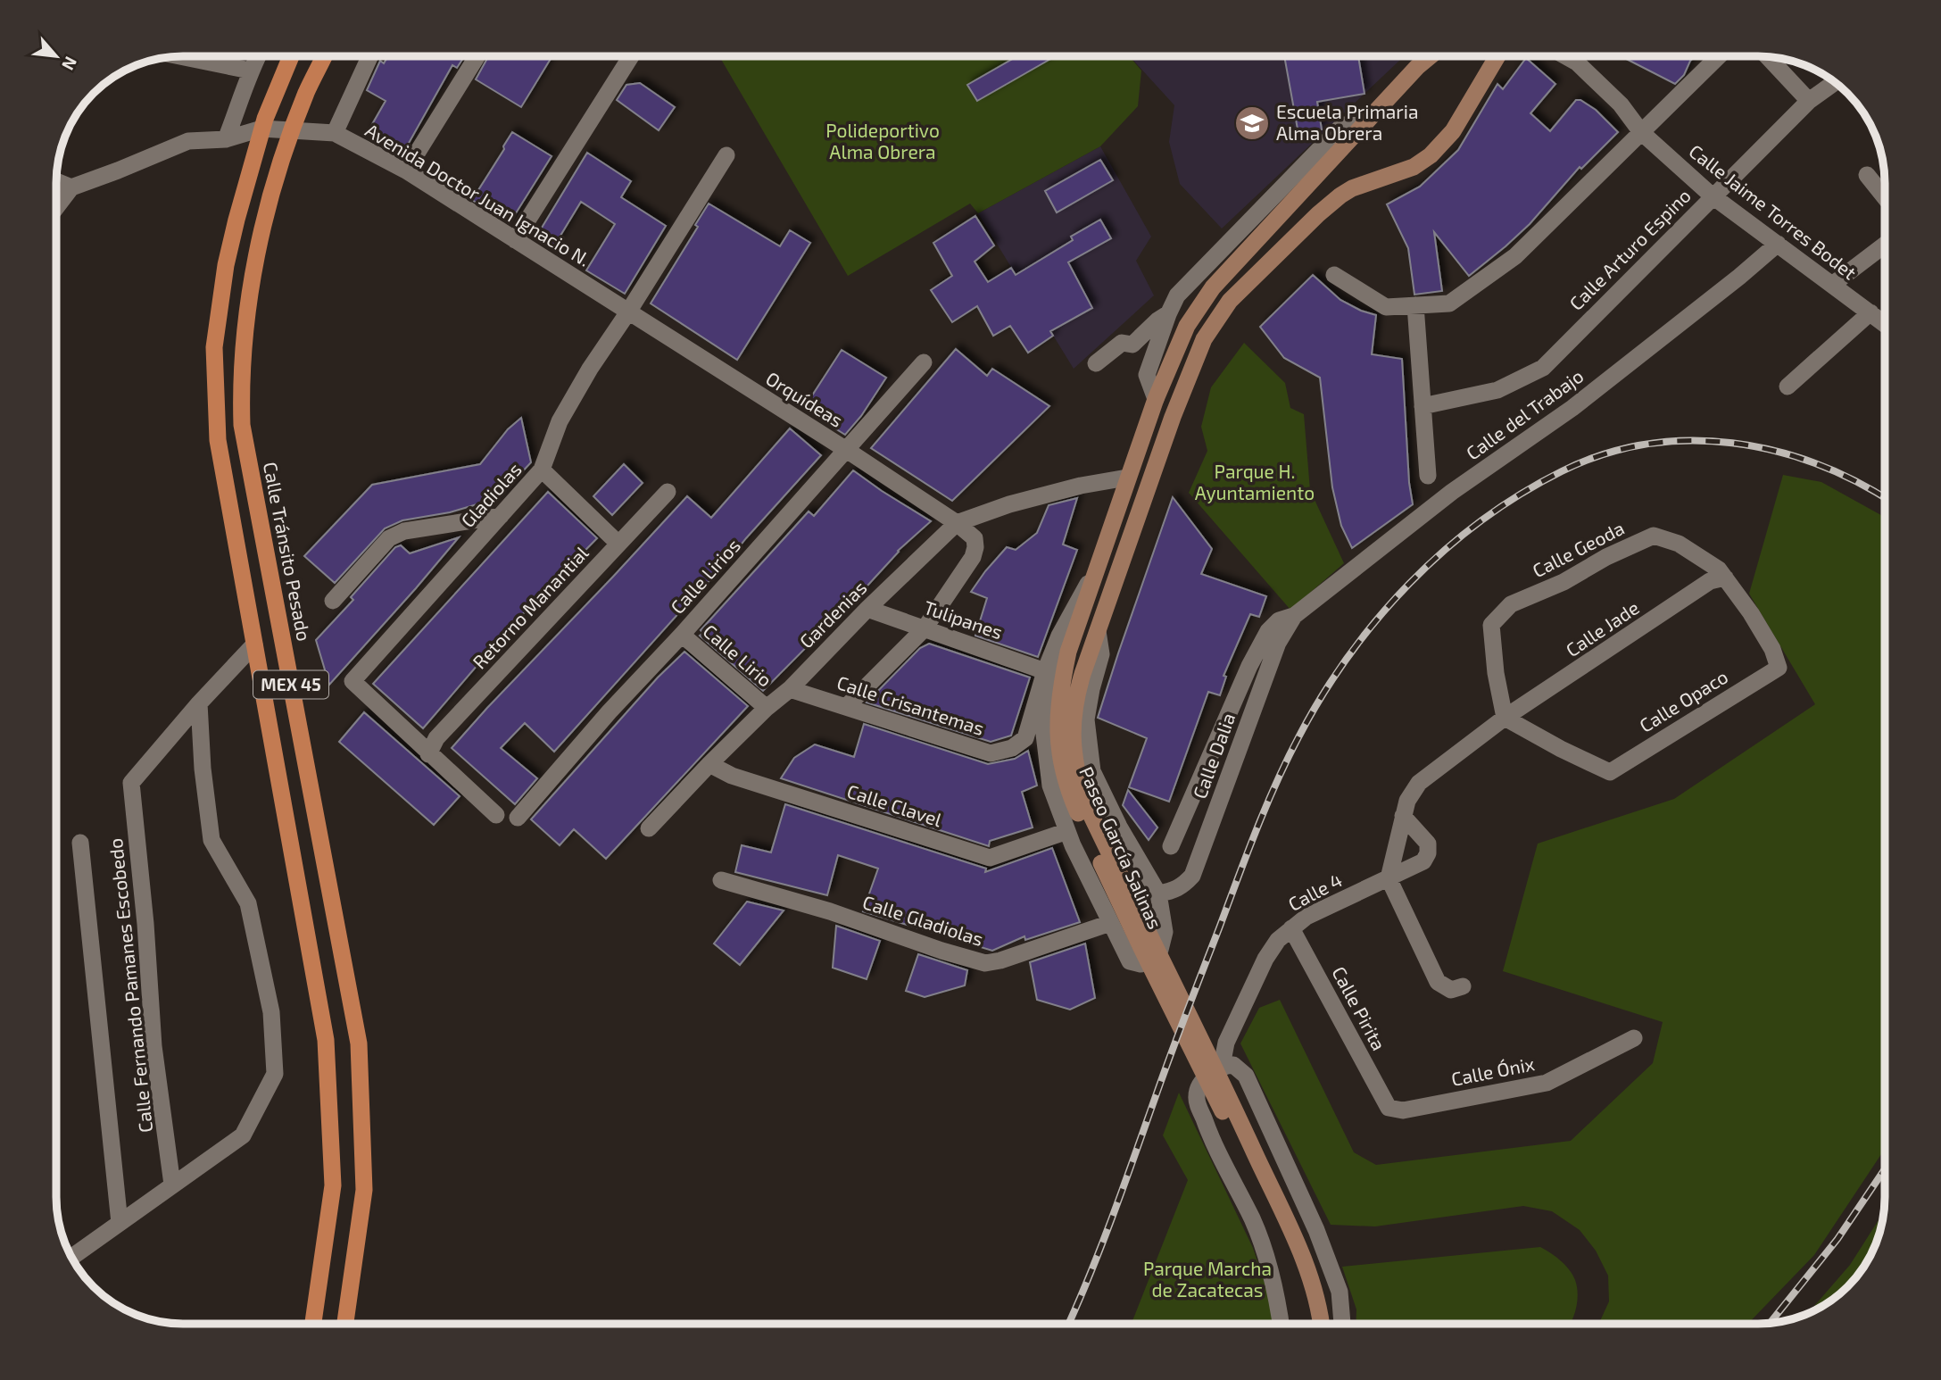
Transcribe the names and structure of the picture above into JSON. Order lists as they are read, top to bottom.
{
  "streets": {
    "main road": ["Calle Tránsito Pesado", "MEX 45", "Paseo García Salinas"],
    "street": [
      "Avenida Doctor Juan Ignacio N.",
      "Calle Jaime Torres Bodet",
      "Calle Arturo Espino",
      "Orquídeas",
      "Calle del Trabajo",
      "Gladiolas",
      "Calle Geoda",
      "Calle Lirios",
      "Retorno Manantial",
      "Gardenias",
      "Tulipanes",
      "Calle Jade",
      "Calle Lirio",
      "Calle Opaco",
      "Calle Crisantemas",
      "Calle Dalia",
      "Calle Clavel",
      "Calle 4",
      "Calle Gladiolas",
      "Calle Fernando Pamanes Escobedo",
      "Calle Pirita",
      "Calle Ónix"
    ]
  },
  "crossings": [
    ["Avenida Doctor Juan Ignacio N.", "Orquídeas"],
    ["Avenida Doctor Juan Ignacio N.", "Gladiolas"],
    ["Avenida Doctor Juan Ignacio N.", "Calle Tránsito Pesado"],
    ["Avenida Doctor Juan Ignacio N.", "MEX 45"],
    ["Calle Jaime Torres Bodet", "Calle Arturo Espino"],
    ["Calle Jaime Torres Bodet", "Calle del Trabajo"],
    ["Orquídeas", "Gladiolas"],
    ["Orquídeas", "Calle Lirios"],
    ["Orquídeas", "Gardenias"],
    ["Orquídeas", "Tulipanes"],
    ["Calle del Trabajo", "Calle Dalia"],
    ["Gladiolas", "Retorno Manantial"],
    ["Calle Geoda", "Calle Jade"],
    ["Calle Geoda", "Calle Opaco"],
    ["Calle Lirios", "Calle Lirio"],
    ["Gardenias", "Tulipanes"],
    ["Gardenias", "Calle Lirio"],
    ["Gardenias", "Calle Crisantemas"],
    ["Gardenias", "Calle Clavel"],
    ["Gardenias", "Paseo García Salinas"],
    ["Tulipanes", "Calle Crisantemas"],
    ["Calle Jade", "Calle Opaco"],
    ["Calle Jade", "Calle 4"],
    ["Calle Crisantemas", "Paseo García Salinas"],
    ["Calle 4", "Calle Pirita"],
    ["Calle Pirita", "Calle Ónix"]
  ],
  "parks": ["Polideportivo Alma Obrera", "Parque H. Ayuntamiento", "Parque Marcha de Zacatecas"],
  "places": {
    "school or university": ["Escuela Primaria Alma Obrera"]
  },
  "north": "bottom right"
}
